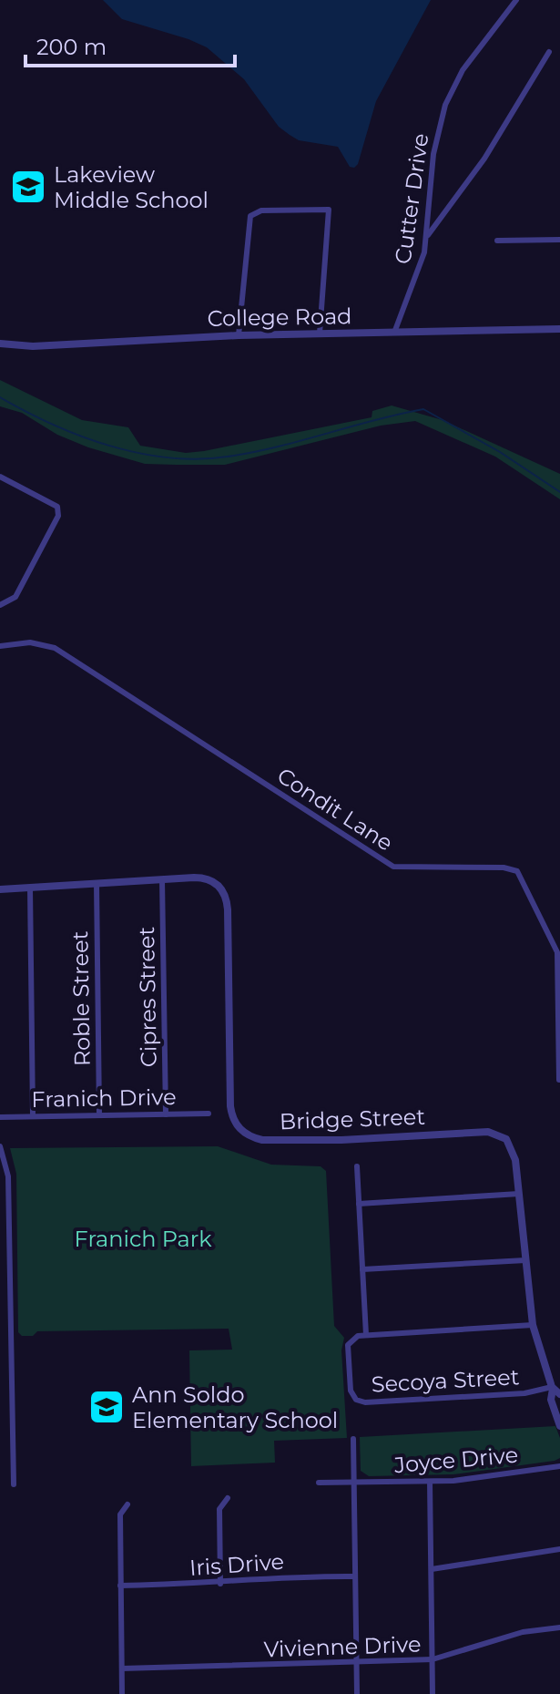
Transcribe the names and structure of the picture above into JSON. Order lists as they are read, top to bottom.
{
  "streets": {
    "street": [
      "Cutter Drive",
      "College Road",
      "Condit Lane",
      "Cipres Street",
      "Roble Street",
      "Franich Drive",
      "Bridge Street",
      "Secoya Street",
      "Joyce Drive",
      "Iris Drive",
      "Vivienne Drive"
    ]
  },
  "crossings": [
    ["Cutter Drive", "College Road"],
    ["Cipres Street", "Franich Drive"],
    ["Cipres Street", "Bridge Street"],
    ["Roble Street", "Franich Drive"],
    ["Roble Street", "Bridge Street"],
    ["Bridge Street", "Secoya Street"]
  ],
  "parks": ["Franich Park"],
  "places": {
    "school or university": ["Lakeview Middle School", "Ann Soldo Elementary School"]
  },
  "scale_bar": "200 m"
}
